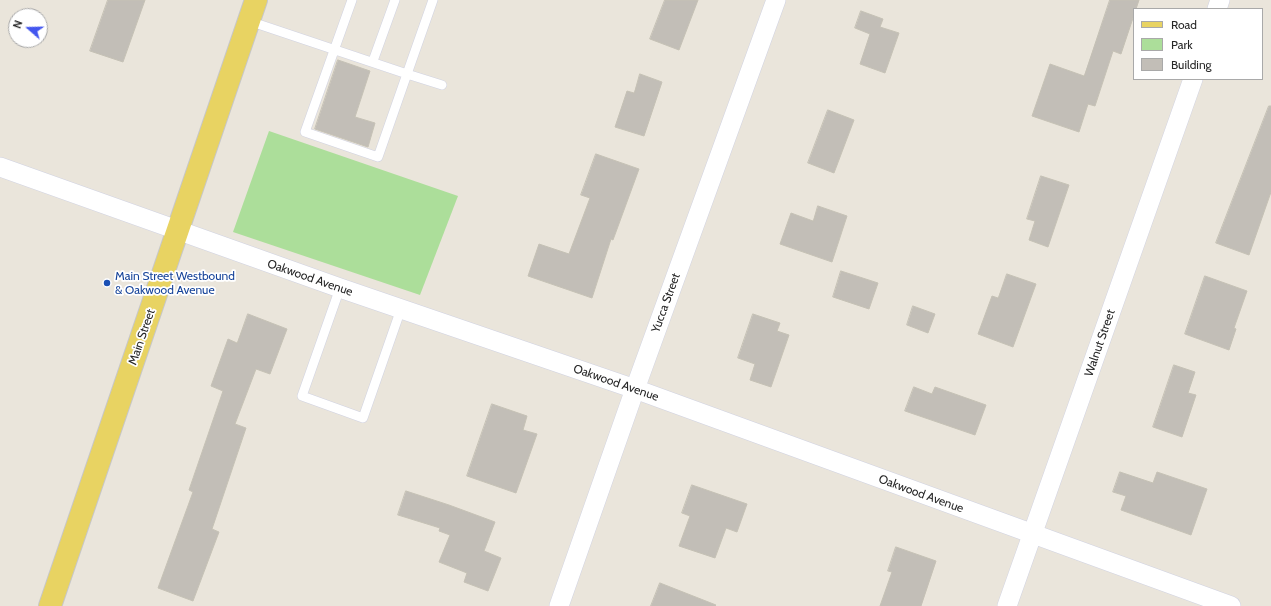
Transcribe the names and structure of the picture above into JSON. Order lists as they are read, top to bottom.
{
  "streets": {
    "main road": ["Main Street"],
    "street": ["Oakwood Avenue", "Yucca Street", "Walnut Street"]
  },
  "crossings": [
    ["Oakwood Avenue", "Yucca Street"],
    ["Oakwood Avenue", "Main Street"],
    ["Oakwood Avenue", "Walnut Street"]
  ],
  "places": ["Main Street Westbound & Oakwood Avenue"],
  "legend": ["Road", "Park", "Building"],
  "north": "left"
}
